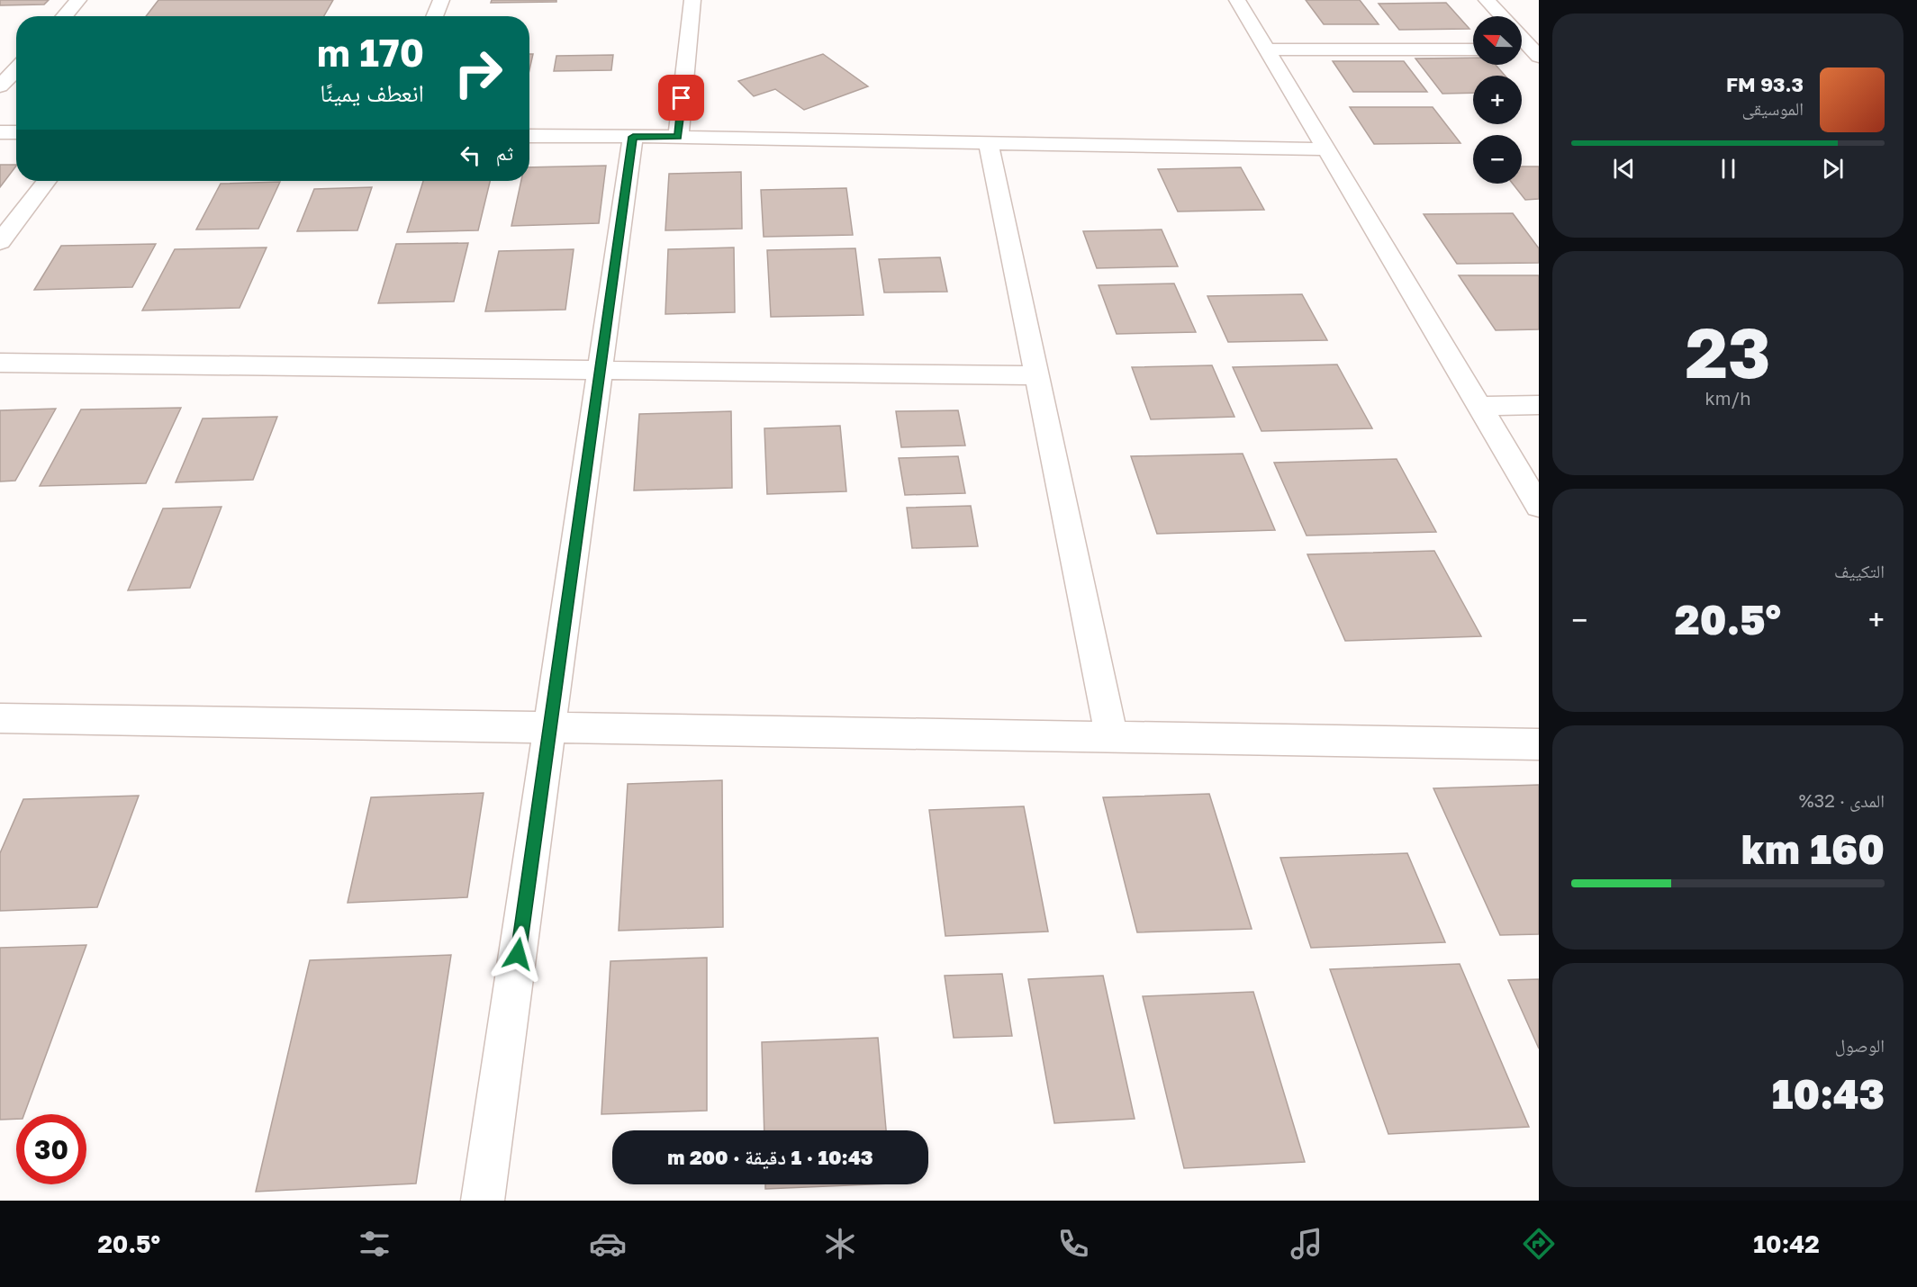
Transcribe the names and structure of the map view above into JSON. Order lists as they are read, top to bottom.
{
  "north": "left",
  "page": {
    "map_buttons": ["+", "−"],
    "turn": ["170 m", "انعطف يمينًا"],
    "song": ["93.3 FM", "الموسيقى"],
    "then": "ثم",
    "tile": [
      ["23", "km/h"],
      "التكييف",
      ["المدى · 32%", "160 km"],
      ["الوصول", "10:43"]
    ],
    "heat": ["−", "20.5°", "+"],
    "limit": "30",
    "trip": "10:43 · 1 دقيقة · 200 m",
    "tabs": ["10:42", "20.5°"]
  }
}
